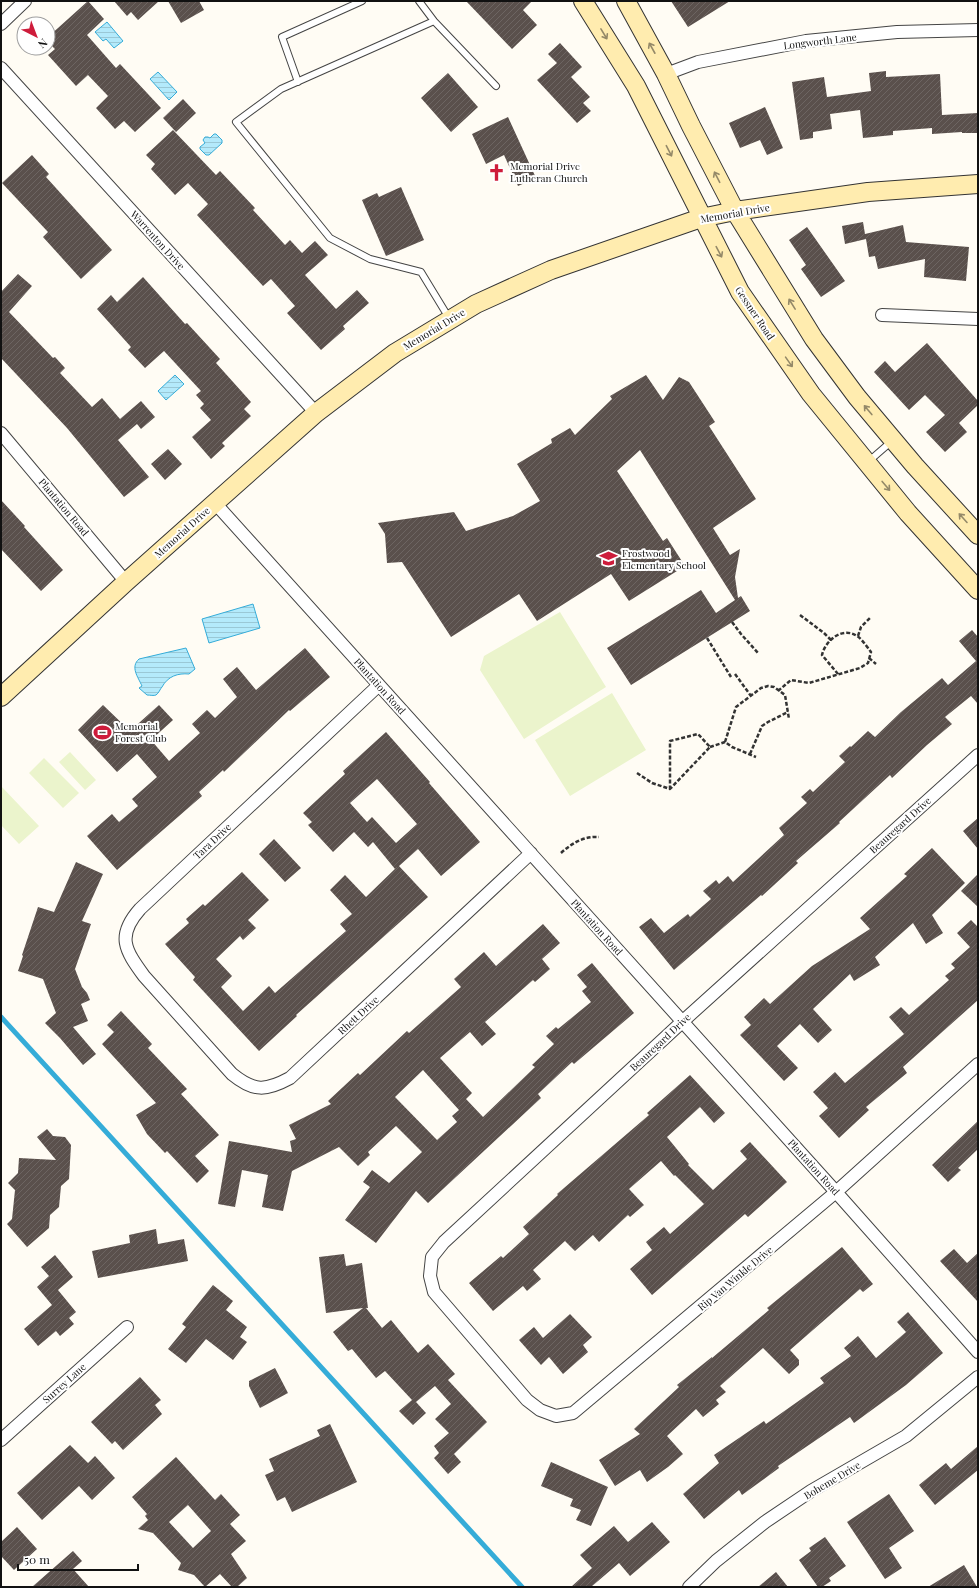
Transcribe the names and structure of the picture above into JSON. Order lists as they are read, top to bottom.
{
  "streets": {
    "main road": ["Memorial Drive", "Gessner Road"],
    "street": [
      "Longworth Lane",
      "Warrenton Drive",
      "Plantation Road",
      "Beauregard Drive",
      "Tara Drive",
      "Rhett Drive",
      "Rip Van Winkle Drive",
      "Surrey Lane",
      "Boheme Drive"
    ]
  },
  "crossings": [
    ["Memorial Drive", "Warrenton Drive"],
    ["Memorial Drive", "Gessner Road"],
    ["Memorial Drive", "Plantation Road"],
    ["Plantation Road", "Beauregard Drive"],
    ["Plantation Road", "Tara Drive"],
    ["Plantation Road", "Rhett Drive"],
    ["Plantation Road", "Rip Van Winkle Drive"],
    ["Beauregard Drive", "Rip Van Winkle Drive"],
    ["Tara Drive", "Rhett Drive"]
  ],
  "places": {
    "church": ["Memorial Drive Lutheran Church"],
    "school or university": ["Frostwood Elementary School"],
    "sports": ["Memorial Forest Club"]
  },
  "scale_bar": "50 m",
  "north": "bottom right"
}
